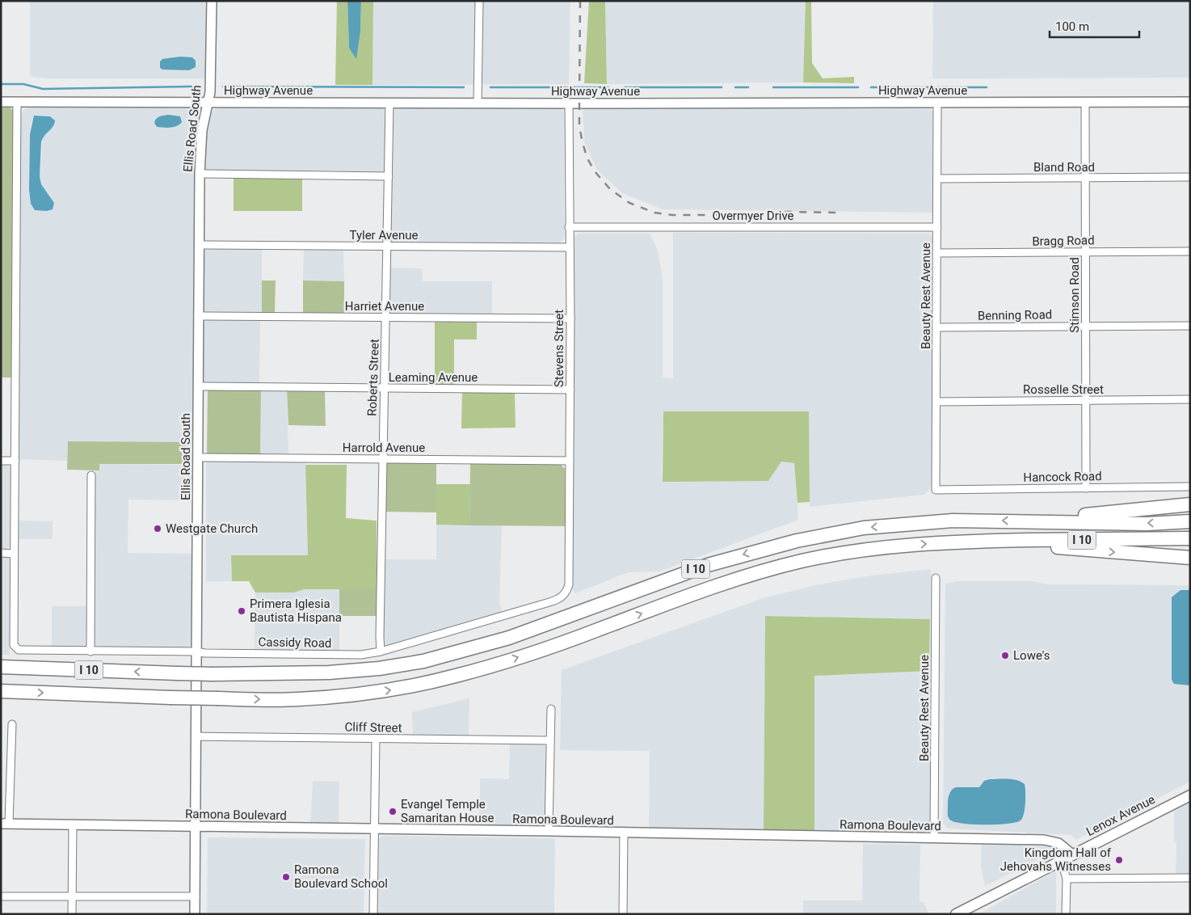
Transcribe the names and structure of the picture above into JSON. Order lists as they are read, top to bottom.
{
  "streets": {
    "highway": ["I 10"],
    "main road": ["Lenox Avenue"],
    "street": [
      "Highway Avenue",
      "Ellis Road South",
      "Bland Road",
      "Overmyer Drive",
      "Tyler Avenue",
      "Bragg Road",
      "Stimson Road",
      "Beauty Rest Avenue",
      "Harriet Avenue",
      "Benning Road",
      "Stevens Street",
      "Roberts Street",
      "Leaming Avenue",
      "Rosselle Street",
      "Harrold Avenue",
      "Hancock Road",
      "Cassidy Road",
      "Cliff Street",
      "Ramona Boulevard"
    ]
  },
  "crossings": [
    ["Highway Avenue", "Ellis Road South"],
    ["Highway Avenue", "Stimson Road"],
    ["Highway Avenue", "Beauty Rest Avenue"],
    ["Highway Avenue", "Stevens Street"],
    ["Highway Avenue", "Roberts Street"],
    ["Ellis Road South", "Tyler Avenue"],
    ["Ellis Road South", "Harriet Avenue"],
    ["Ellis Road South", "Leaming Avenue"],
    ["Ellis Road South", "Harrold Avenue"],
    ["Ellis Road South", "Cassidy Road"],
    ["Ellis Road South", "Cliff Street"],
    ["Ellis Road South", "Ramona Boulevard"],
    ["Bland Road", "Stimson Road"],
    ["Bland Road", "Beauty Rest Avenue"],
    ["Overmyer Drive", "Beauty Rest Avenue"],
    ["Overmyer Drive", "Stevens Street"],
    ["Tyler Avenue", "Stevens Street"],
    ["Tyler Avenue", "Roberts Street"],
    ["Bragg Road", "Stimson Road"],
    ["Bragg Road", "Beauty Rest Avenue"],
    ["Stimson Road", "Benning Road"],
    ["Stimson Road", "Rosselle Street"],
    ["Stimson Road", "Hancock Road"],
    ["Beauty Rest Avenue", "Benning Road"],
    ["Beauty Rest Avenue", "Rosselle Street"],
    ["Beauty Rest Avenue", "Hancock Road"],
    ["Beauty Rest Avenue", "Ramona Boulevard"],
    ["Harriet Avenue", "Stevens Street"],
    ["Harriet Avenue", "Roberts Street"],
    ["Stevens Street", "Leaming Avenue"],
    ["Stevens Street", "Harrold Avenue"],
    ["Stevens Street", "Cassidy Road"],
    ["Roberts Street", "Leaming Avenue"],
    ["Roberts Street", "Harrold Avenue"],
    ["Roberts Street", "Cassidy Road"],
    ["Ramona Boulevard", "Lenox Avenue"]
  ],
  "places": [
    "Westgate Church",
    "Primera Iglesia Bautista Hispana",
    "Lowe's",
    "Evangel Temple Samaritan House",
    "Kingdom Hall of Jehovahs Witnesses",
    "Ramona Boulevard School"
  ],
  "scale_bar": "100 m"
}
